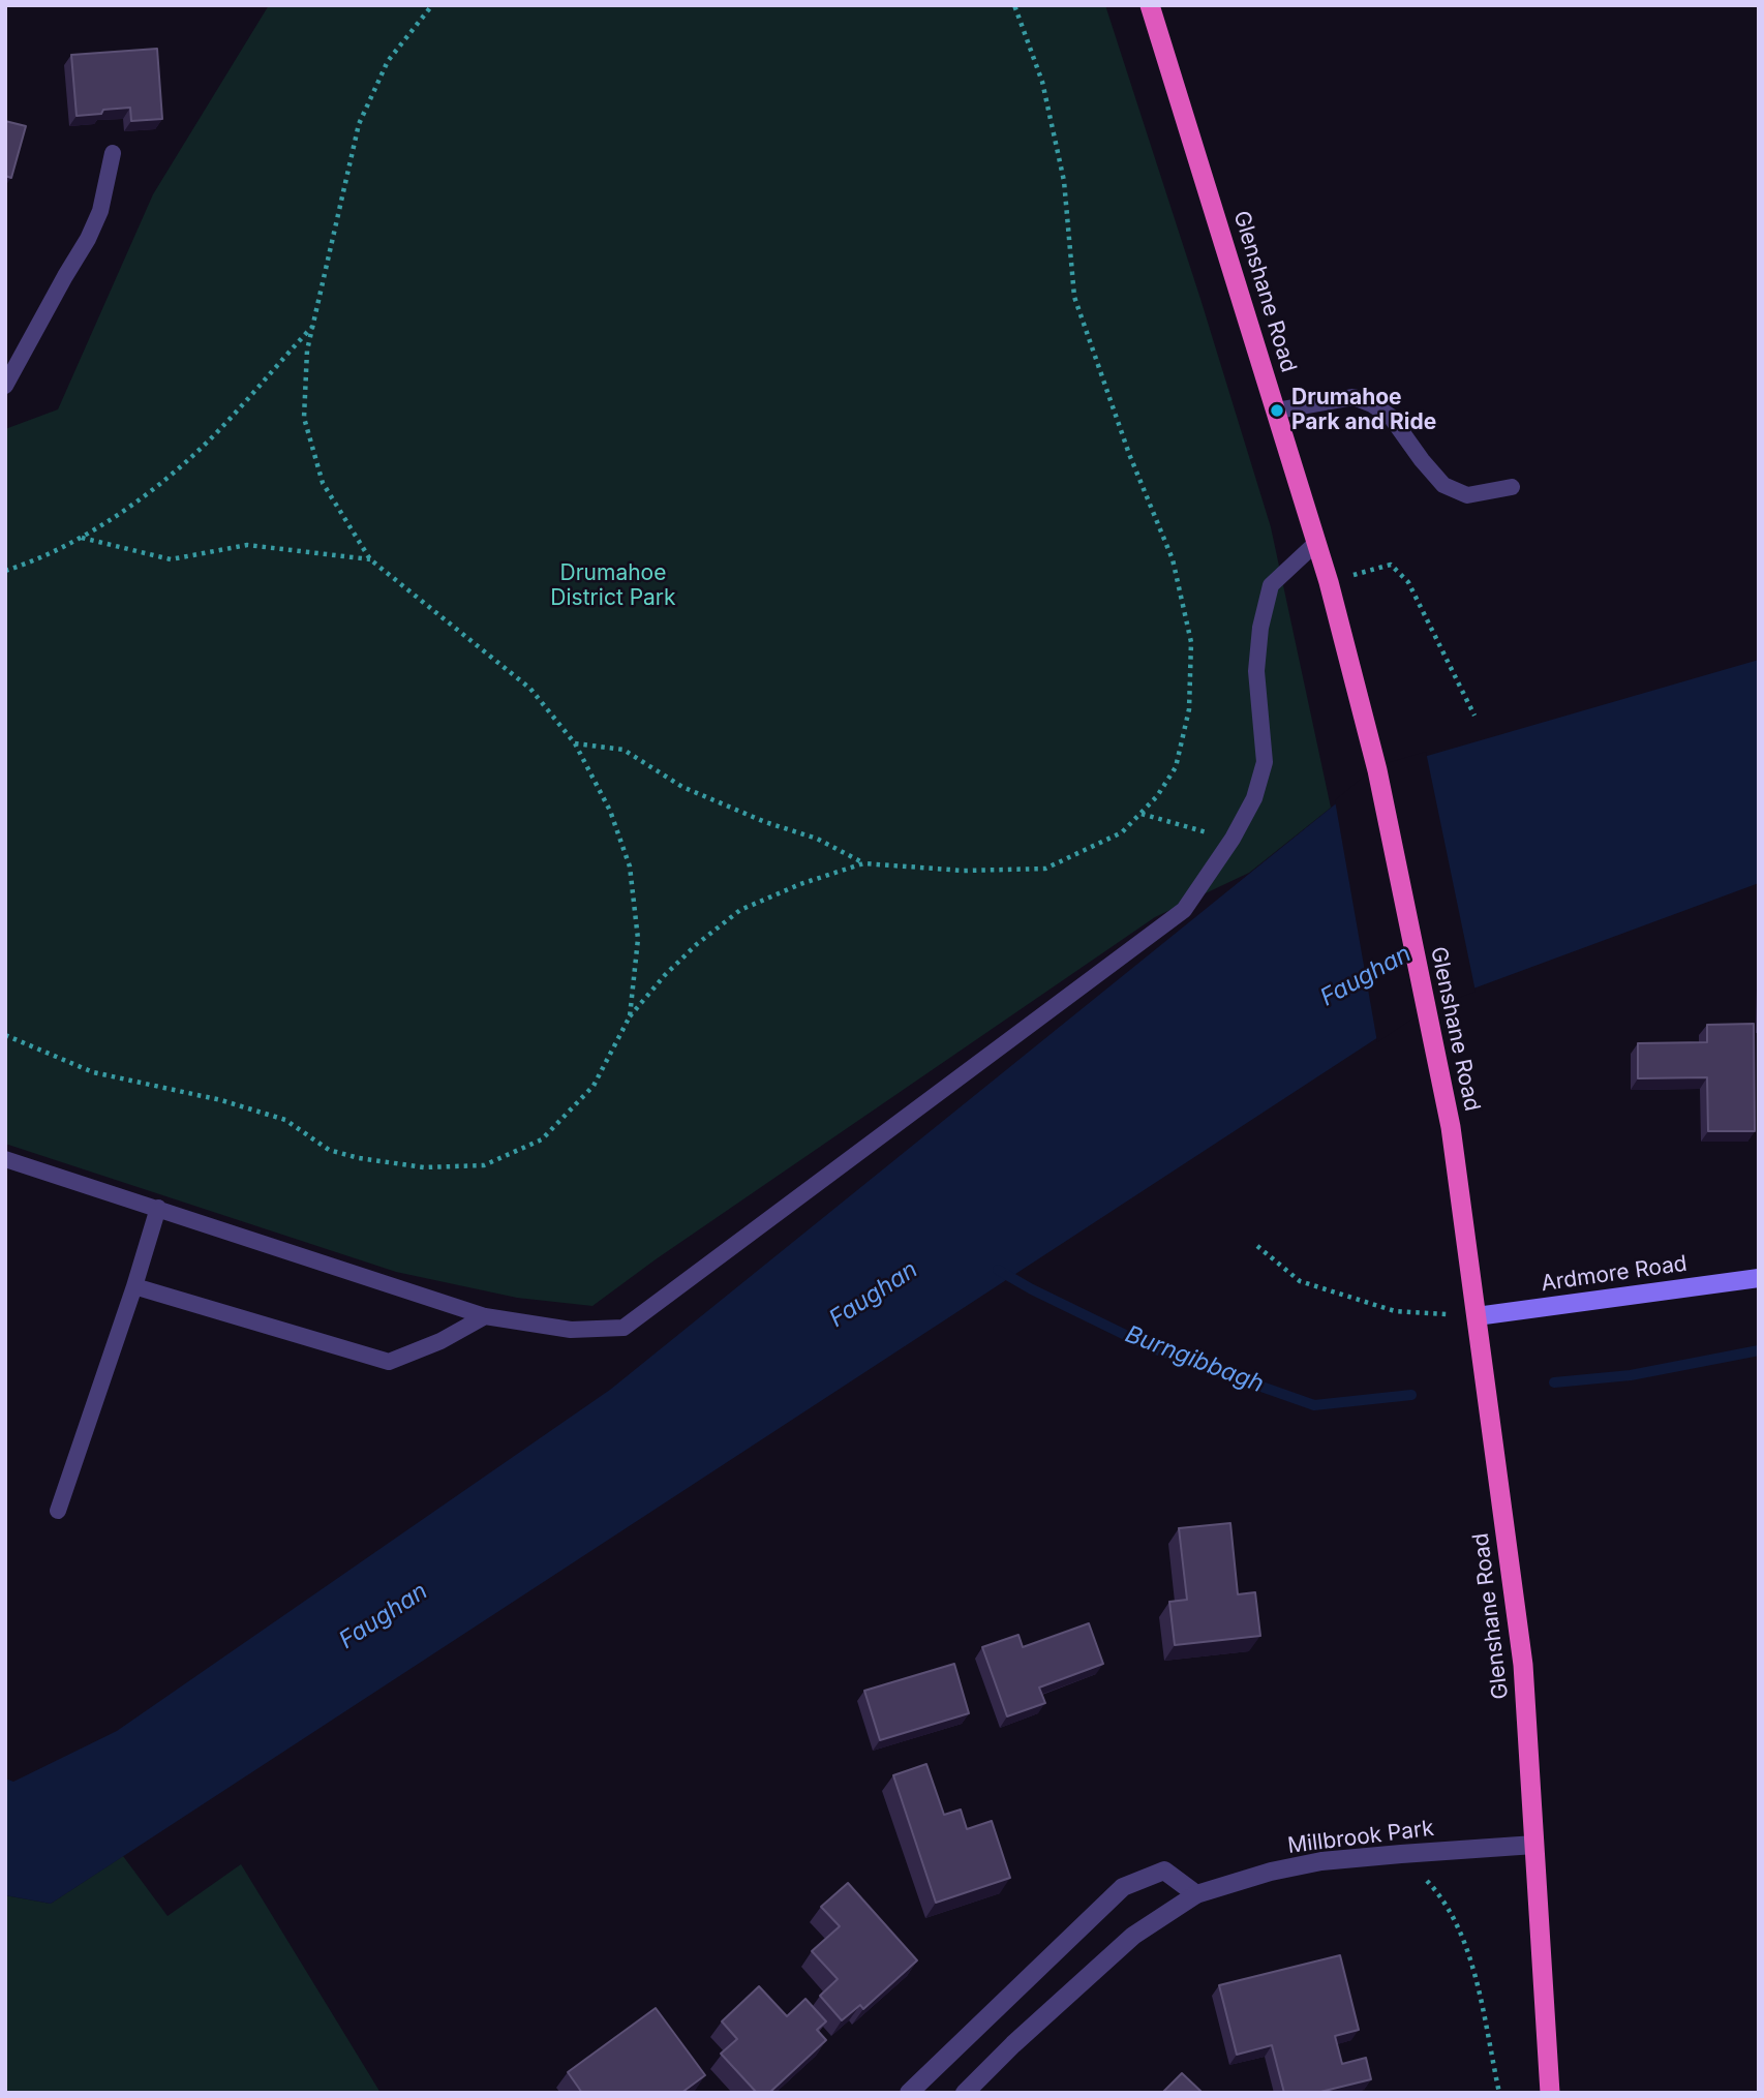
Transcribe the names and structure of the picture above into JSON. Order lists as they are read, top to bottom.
{
  "streets": {
    "highway": ["Glenshane Road"],
    "main road": ["Ardmore Road"],
    "street": ["Millbrook Park"]
  },
  "crossings": [
    ["Glenshane Road", "Ardmore Road"],
    ["Glenshane Road", "Millbrook Park"]
  ],
  "water": ["Faughan", "Burngibbagh"],
  "parks": ["Drumahoe District Park"],
  "places": ["Drumahoe Park and Ride"]
}
